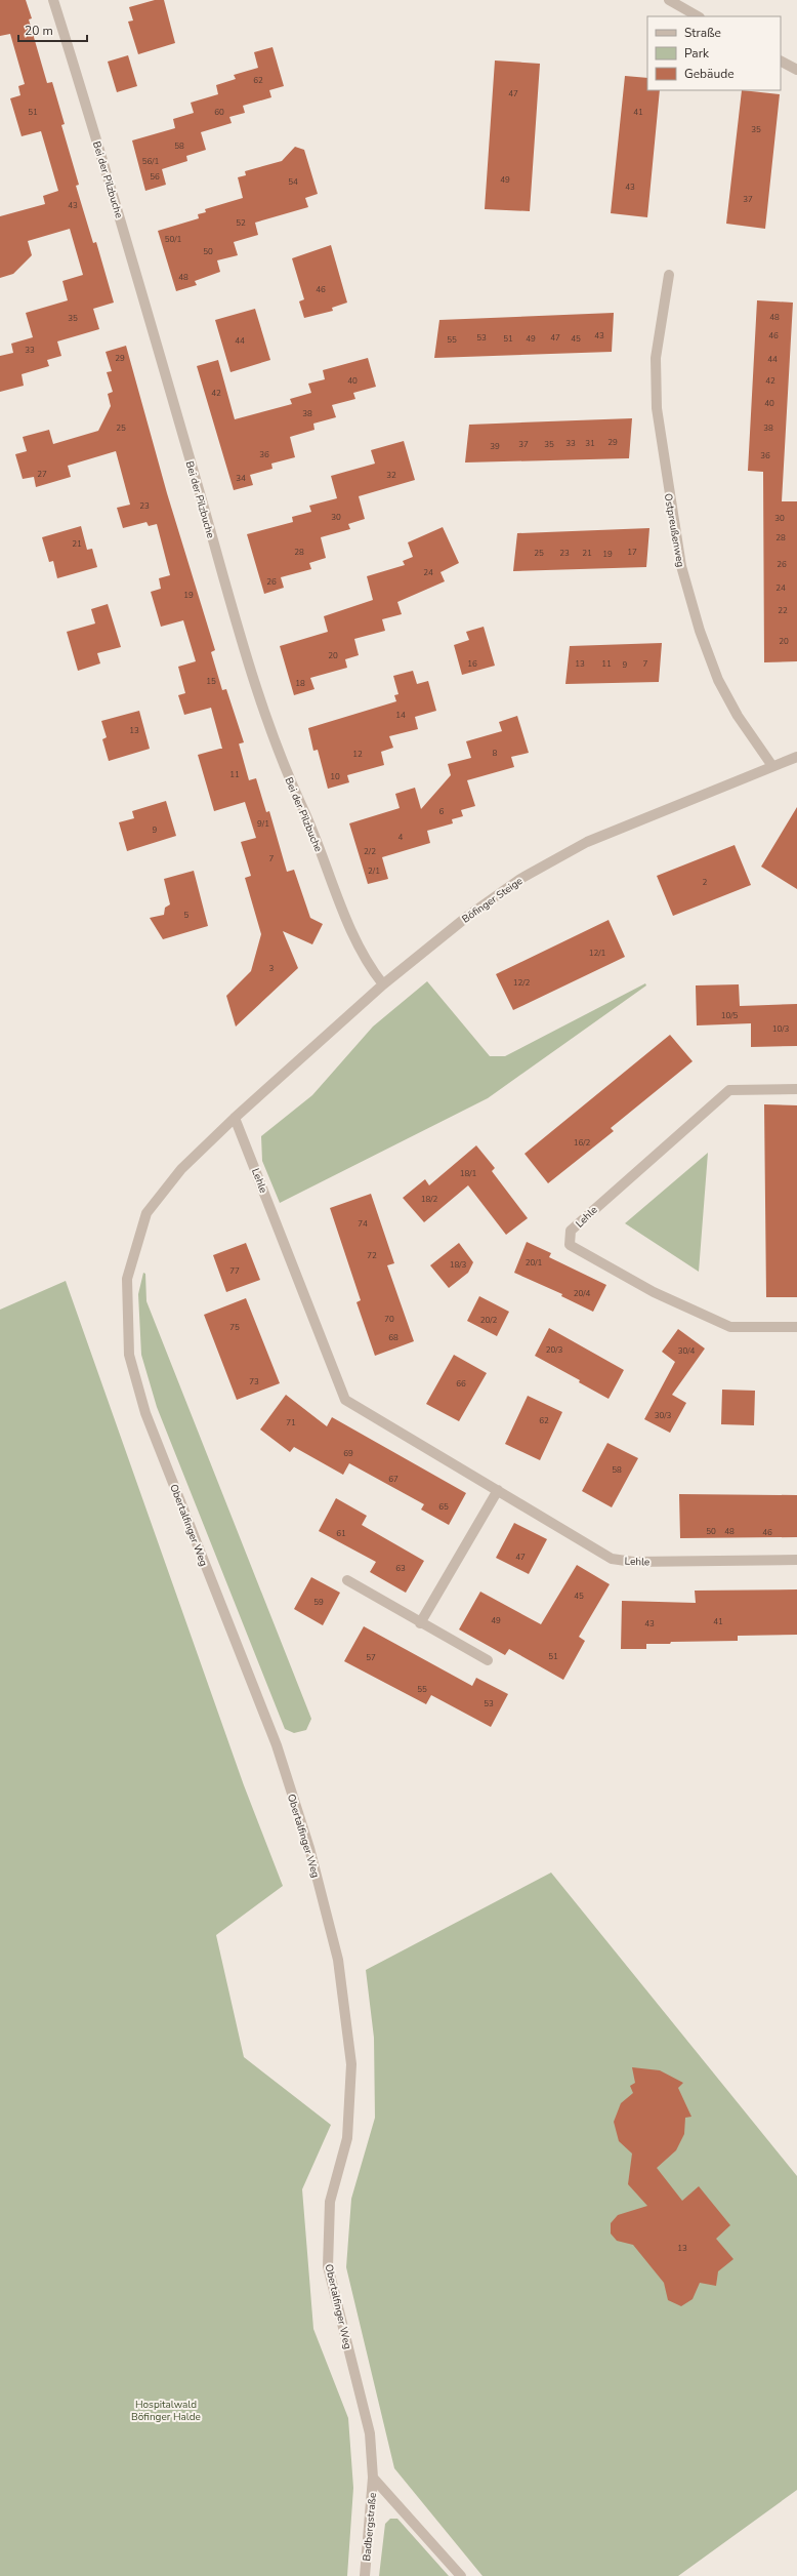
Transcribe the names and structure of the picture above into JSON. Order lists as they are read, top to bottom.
{
  "streets": {
    "street": [
      "Bei der Pilzbuche",
      "Ostpreußenweg",
      "Böfinger Steige",
      "Lehle",
      "Obertalfinger Weg",
      "Badbergstraße"
    ]
  },
  "crossings": [
    ["Bei der Pilzbuche", "Böfinger Steige"],
    ["Ostpreußenweg", "Böfinger Steige"],
    ["Böfinger Steige", "Lehle"],
    ["Böfinger Steige", "Obertalfinger Weg"],
    ["Lehle", "Obertalfinger Weg"],
    ["Obertalfinger Weg", "Badbergstraße"]
  ],
  "parks": ["Hospitalwald Böfinger Halde"],
  "house_numbers": [
    "62",
    "47",
    "51",
    "60",
    "41",
    "35",
    "58",
    "56/1",
    "56",
    "49",
    "54",
    "43",
    "37",
    "43",
    "52",
    "50/1",
    "50",
    "48",
    "46",
    "48",
    "35",
    "43",
    "46",
    "53",
    "47",
    "51",
    "49",
    "45",
    "55",
    "44",
    "33",
    "29",
    "44",
    "40",
    "42",
    "42",
    "40",
    "38",
    "25",
    "38",
    "29",
    "33",
    "31",
    "37",
    "35",
    "39",
    "36",
    "36",
    "27",
    "32",
    "34",
    "23",
    "30",
    "30",
    "28",
    "21",
    "28",
    "17",
    "25",
    "23",
    "21",
    "19",
    "26",
    "24",
    "26",
    "24",
    "19",
    "22",
    "20",
    "20",
    "16",
    "13",
    "11",
    "7",
    "9",
    "15",
    "18",
    "14",
    "13",
    "8",
    "12",
    "11",
    "10",
    "6",
    "9/1",
    "9",
    "4",
    "2/2",
    "7",
    "2/1",
    "2",
    "5",
    "12/1",
    "3",
    "12/2",
    "10/5",
    "10/3",
    "16/2",
    "18/1",
    "18/2",
    "74",
    "72",
    "20/1",
    "18/3",
    "77",
    "20/4",
    "70",
    "20/2",
    "75",
    "68",
    "20/3",
    "30/4",
    "73",
    "66",
    "30/3",
    "62",
    "71",
    "69",
    "58",
    "67",
    "65",
    "50",
    "48",
    "46",
    "61",
    "47",
    "63",
    "45",
    "59",
    "49",
    "41",
    "43",
    "51",
    "57",
    "55",
    "53",
    "13"
  ],
  "legend": ["Straße", "Park", "Gebäude"],
  "scale_bar": "20 m"
}
